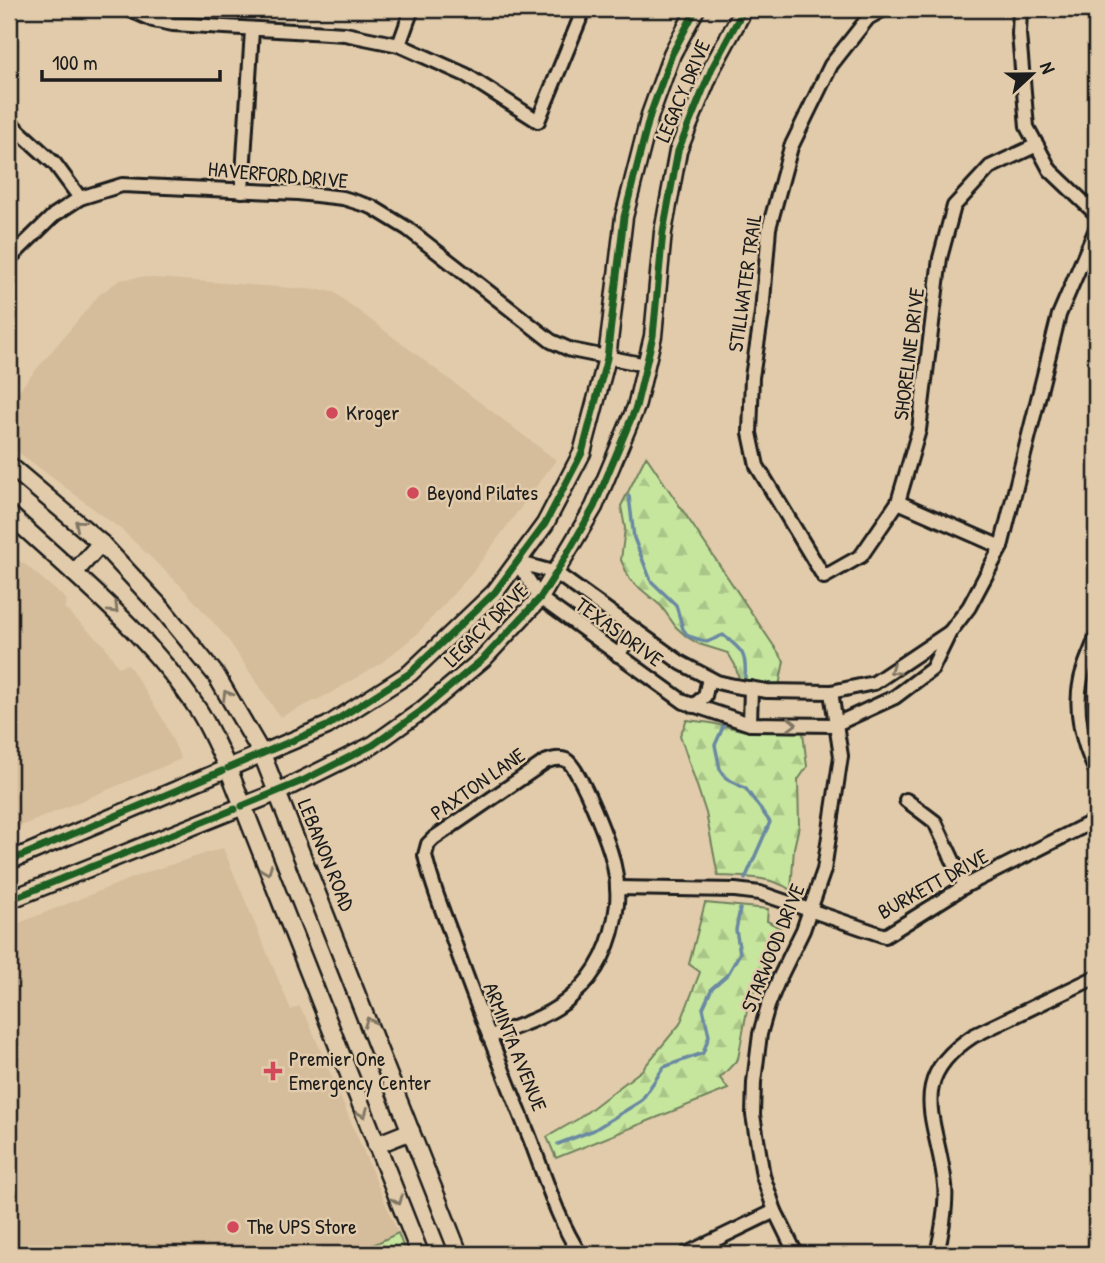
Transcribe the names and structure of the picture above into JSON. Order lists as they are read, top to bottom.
{
  "streets": {
    "main road": ["LEGACY DRIVE", "LEBANON ROAD"],
    "street": [
      "HAVERFORD DRIVE",
      "STILLWATER TRAIL",
      "SHORELINE DRIVE",
      "TEXAS DRIVE",
      "PAXTON LANE",
      "BURKETT DRIVE",
      "STARWOOD DRIVE",
      "ARMINTA AVENUE"
    ]
  },
  "crossings": [
    ["LEGACY DRIVE", "HAVERFORD DRIVE"],
    ["LEGACY DRIVE", "TEXAS DRIVE"],
    ["LEGACY DRIVE", "LEBANON ROAD"],
    ["STILLWATER TRAIL", "SHORELINE DRIVE"],
    ["TEXAS DRIVE", "STARWOOD DRIVE"],
    ["PAXTON LANE", "BURKETT DRIVE"],
    ["PAXTON LANE", "ARMINTA AVENUE"],
    ["BURKETT DRIVE", "STARWOOD DRIVE"]
  ],
  "places": {
    "other": ["Kroger", "Beyond Pilates", "The UPS Store"],
    "health": ["Premier One Emergency Center"]
  },
  "scale_bar": "100 m",
  "north": "right"
}
